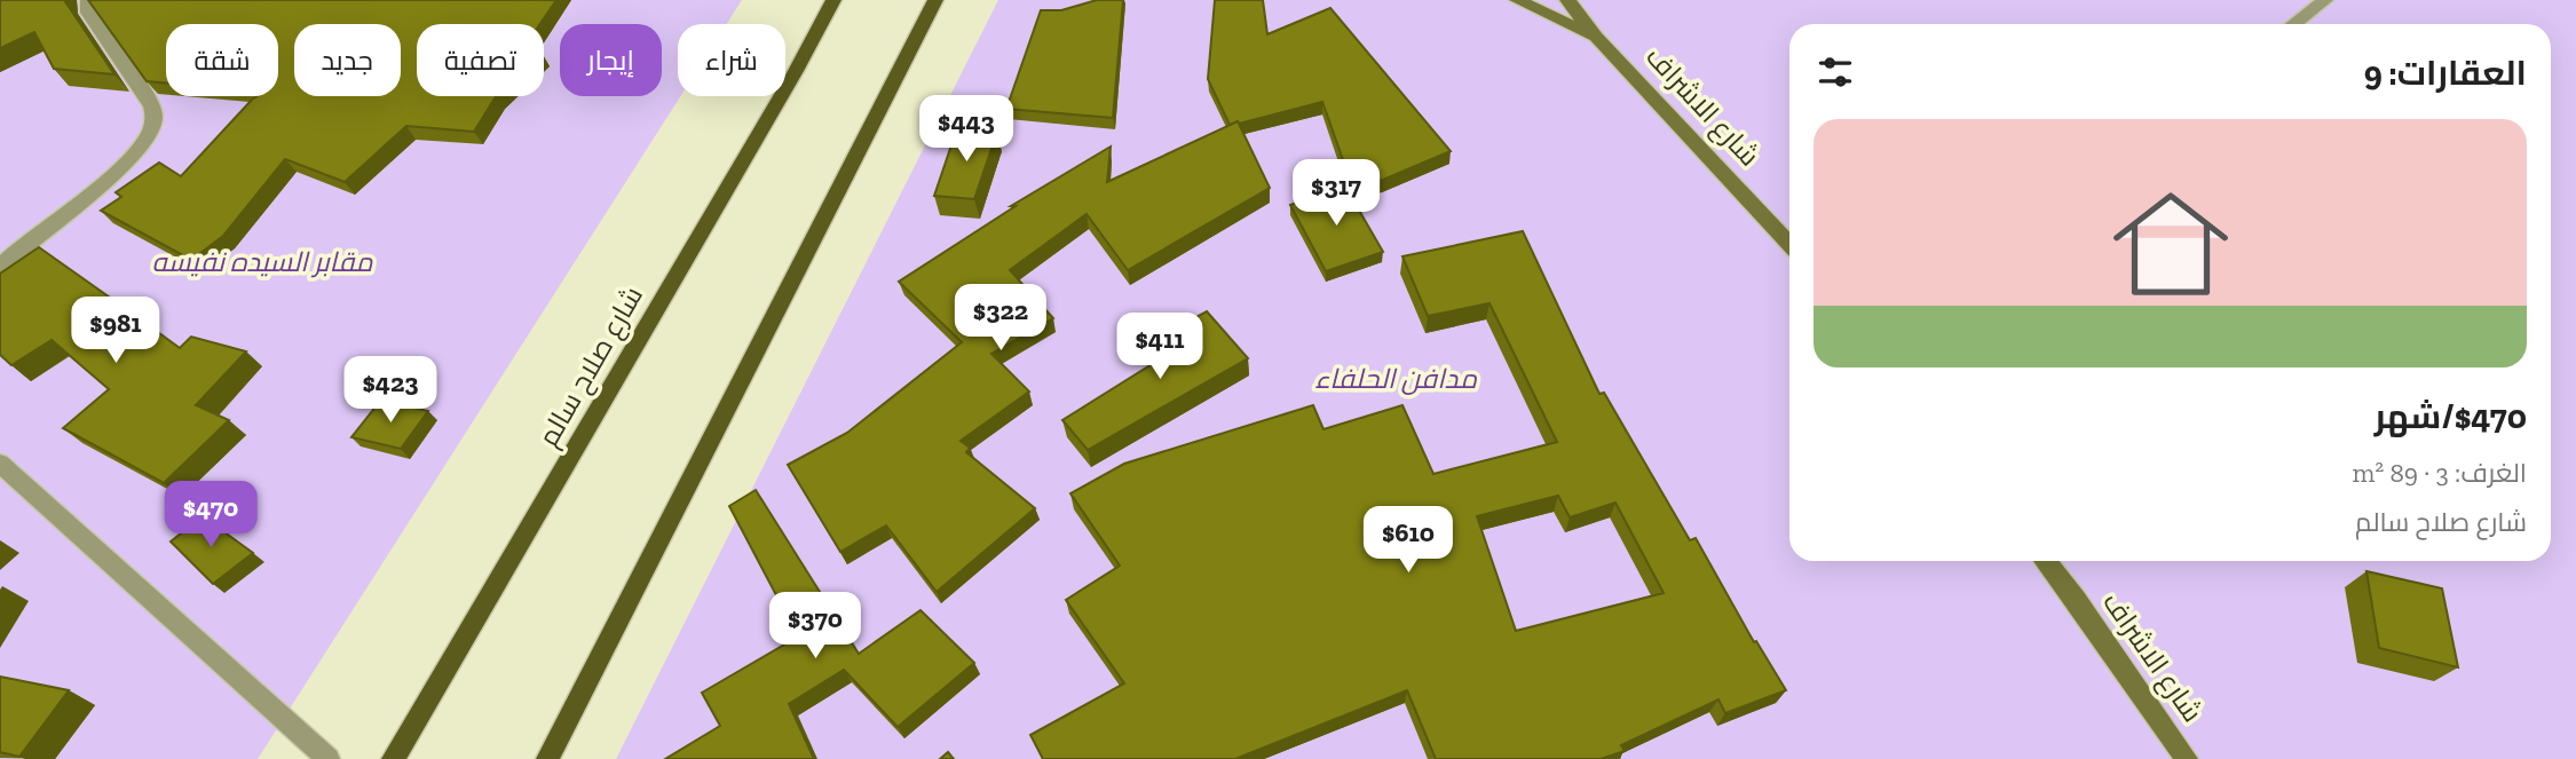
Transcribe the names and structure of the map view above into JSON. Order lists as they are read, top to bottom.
{
  "streets": {
    "main road": ["شارع صلاح سالم"],
    "street": ["شارع الاشراف"]
  },
  "parks": ["مقابر السيده نفيسه", "مدافن الحلفاء"],
  "page": {
    "chip": [
      "شراء",
      "إيجار",
      "تصفية",
      "جديد",
      "شقة"
    ],
    "heading": "العقارات: 9",
    "price": [
      "$443",
      "$317",
      "$322",
      "$981",
      "$411",
      "$423",
      "$470",
      "$610",
      "$370"
    ],
    "list": [
      {
        "name": "$470/شهر",
        "note": "الغرف: 3 · 89 m² · شارع صلاح سالم"
      }
    ]
  }
}
